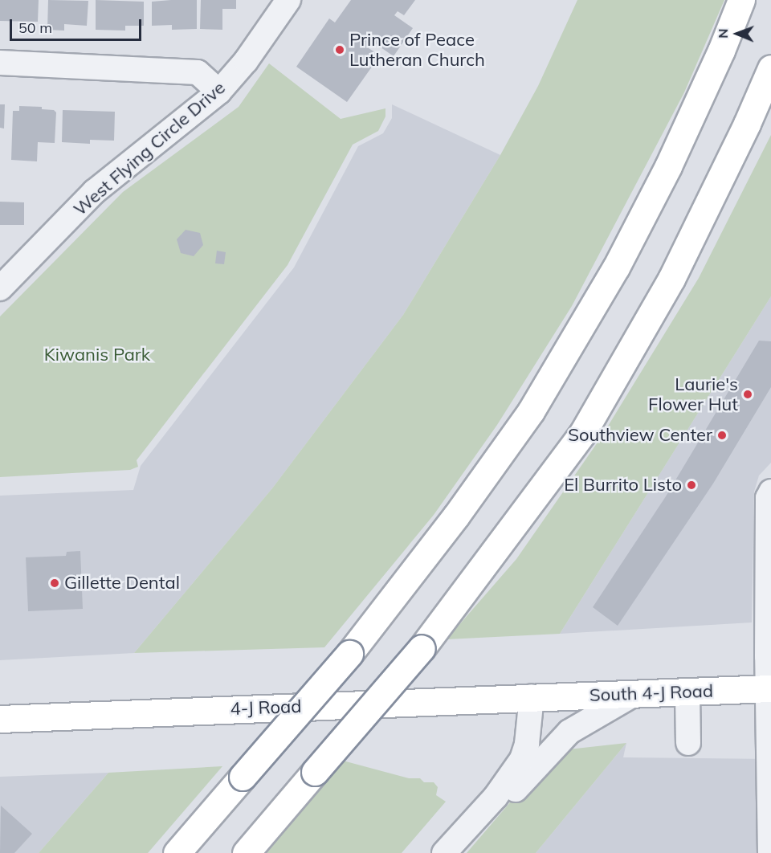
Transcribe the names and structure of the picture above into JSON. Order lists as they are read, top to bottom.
{
  "streets": {
    "main road": ["South 4-J Road", "4-J Road"],
    "street": ["West Flying Circle Drive"]
  },
  "crossings": [
    ["South 4-J Road", "4-J Road"]
  ],
  "parks": ["Kiwanis Park"],
  "places": [
    "Prince of Peace Lutheran Church",
    "Laurie's Flower Hut",
    "Southview Center",
    "El Burrito Listo",
    "Gillette Dental"
  ],
  "scale_bar": "50 m",
  "north": "left"
}
